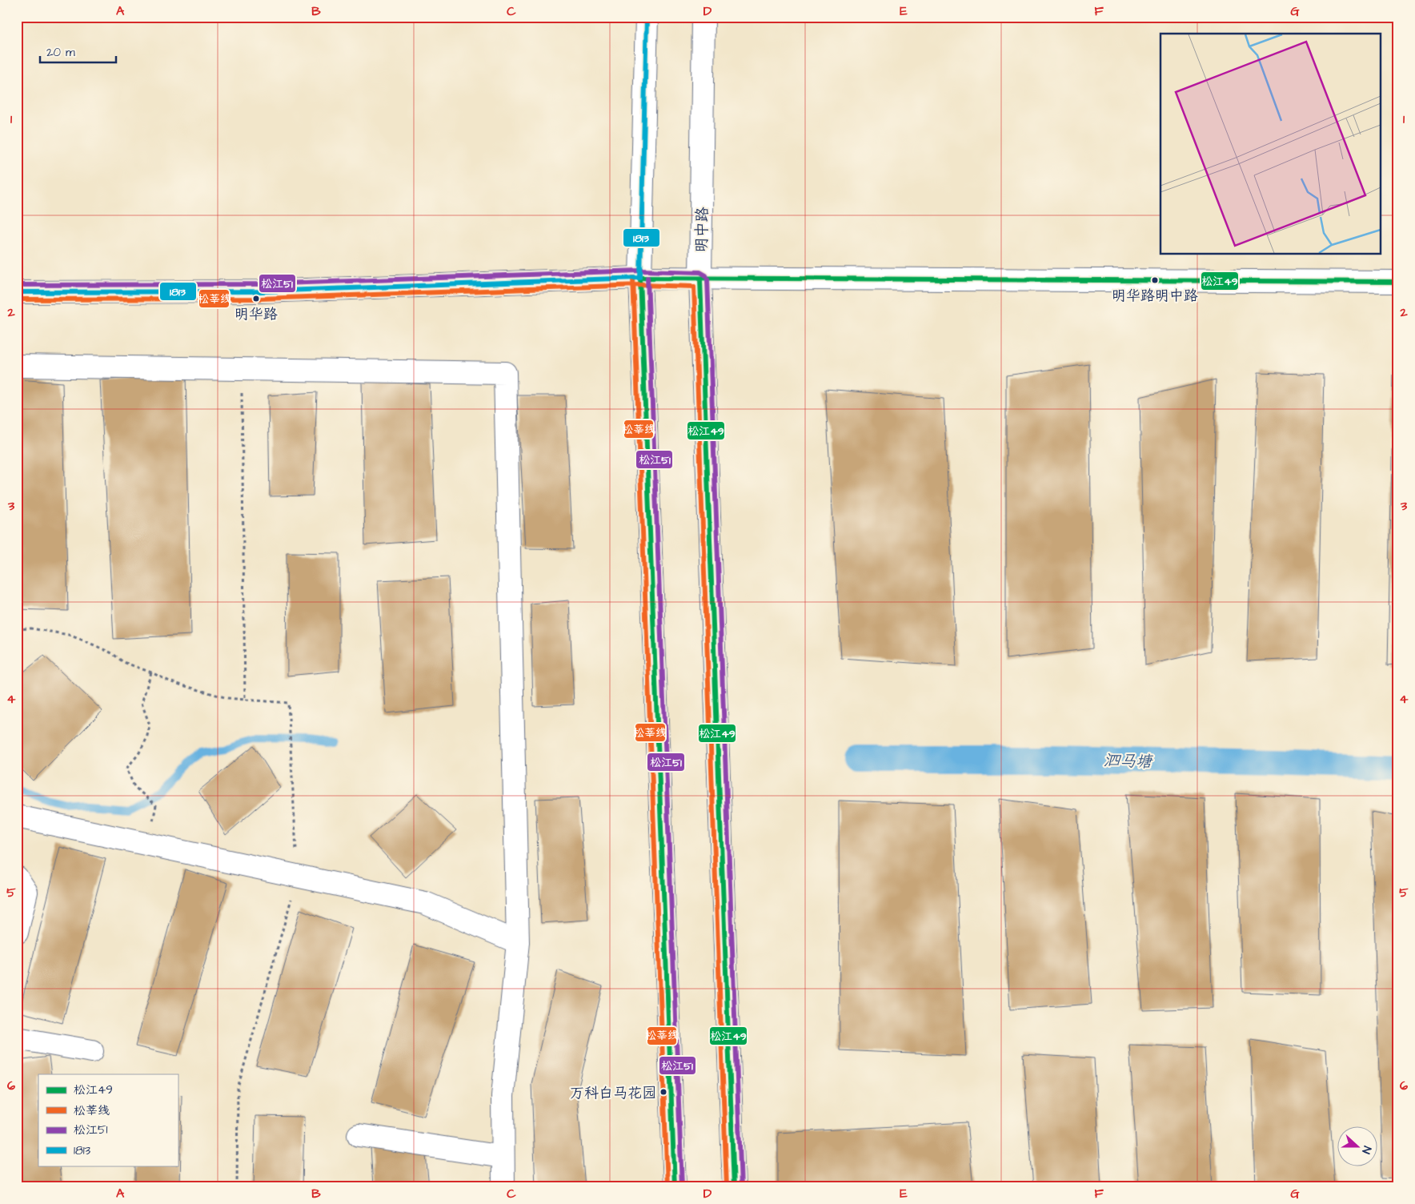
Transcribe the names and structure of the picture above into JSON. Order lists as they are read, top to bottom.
{
  "streets": {
    "main road": ["明中路"]
  },
  "water": ["泗马塘"],
  "places": ["明华路明中路", "明华路", "万科白马花园"],
  "lines": [
    "transit line 1813",
    "transit line 松江51",
    "transit line 松江49",
    "transit line 松莘线"
  ],
  "legend": [
    "松江49",
    "松莘线",
    "松江51",
    "1813"
  ],
  "scale_bar": "20 m",
  "north": "right",
  "grid": {
    "columns": [
      "A",
      "B",
      "C",
      "D",
      "E",
      "F",
      "G"
    ],
    "rows": [
      "1",
      "2",
      "3",
      "4",
      "5",
      "6"
    ]
  }
}
